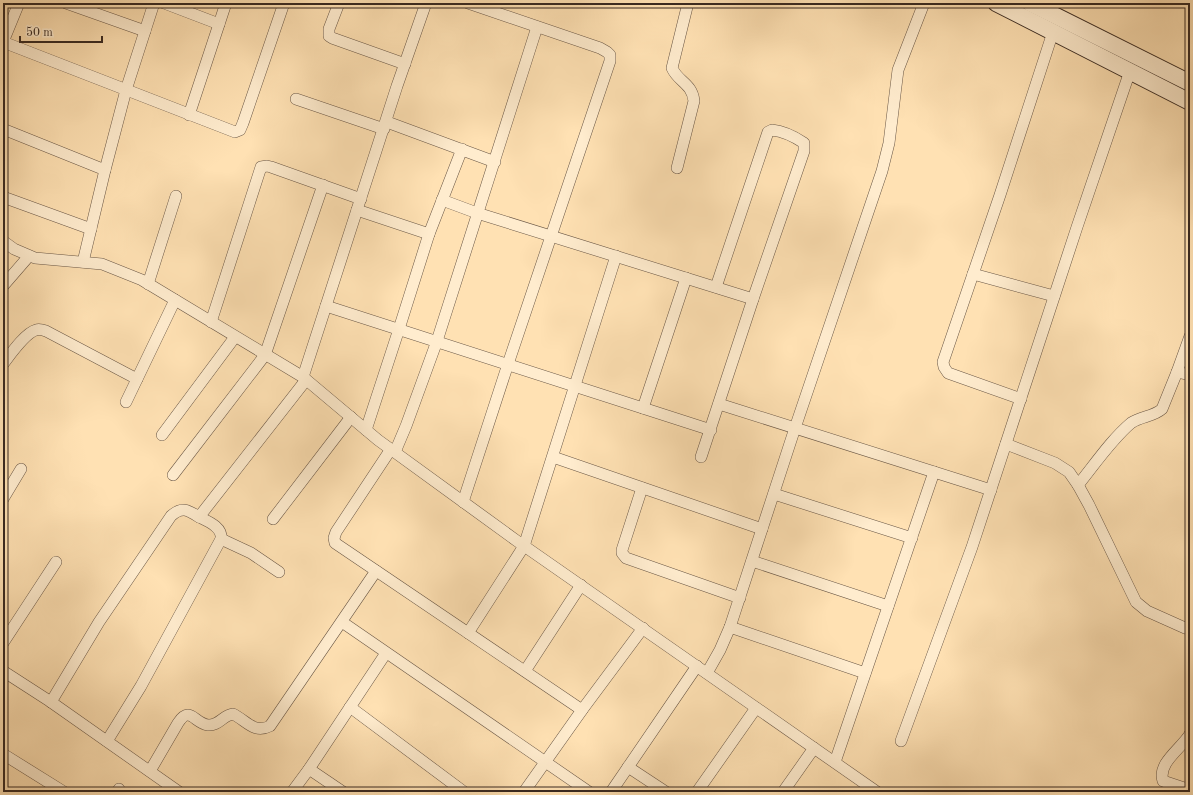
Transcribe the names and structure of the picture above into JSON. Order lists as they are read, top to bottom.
{
  "scale_bar": "50 m"
}
